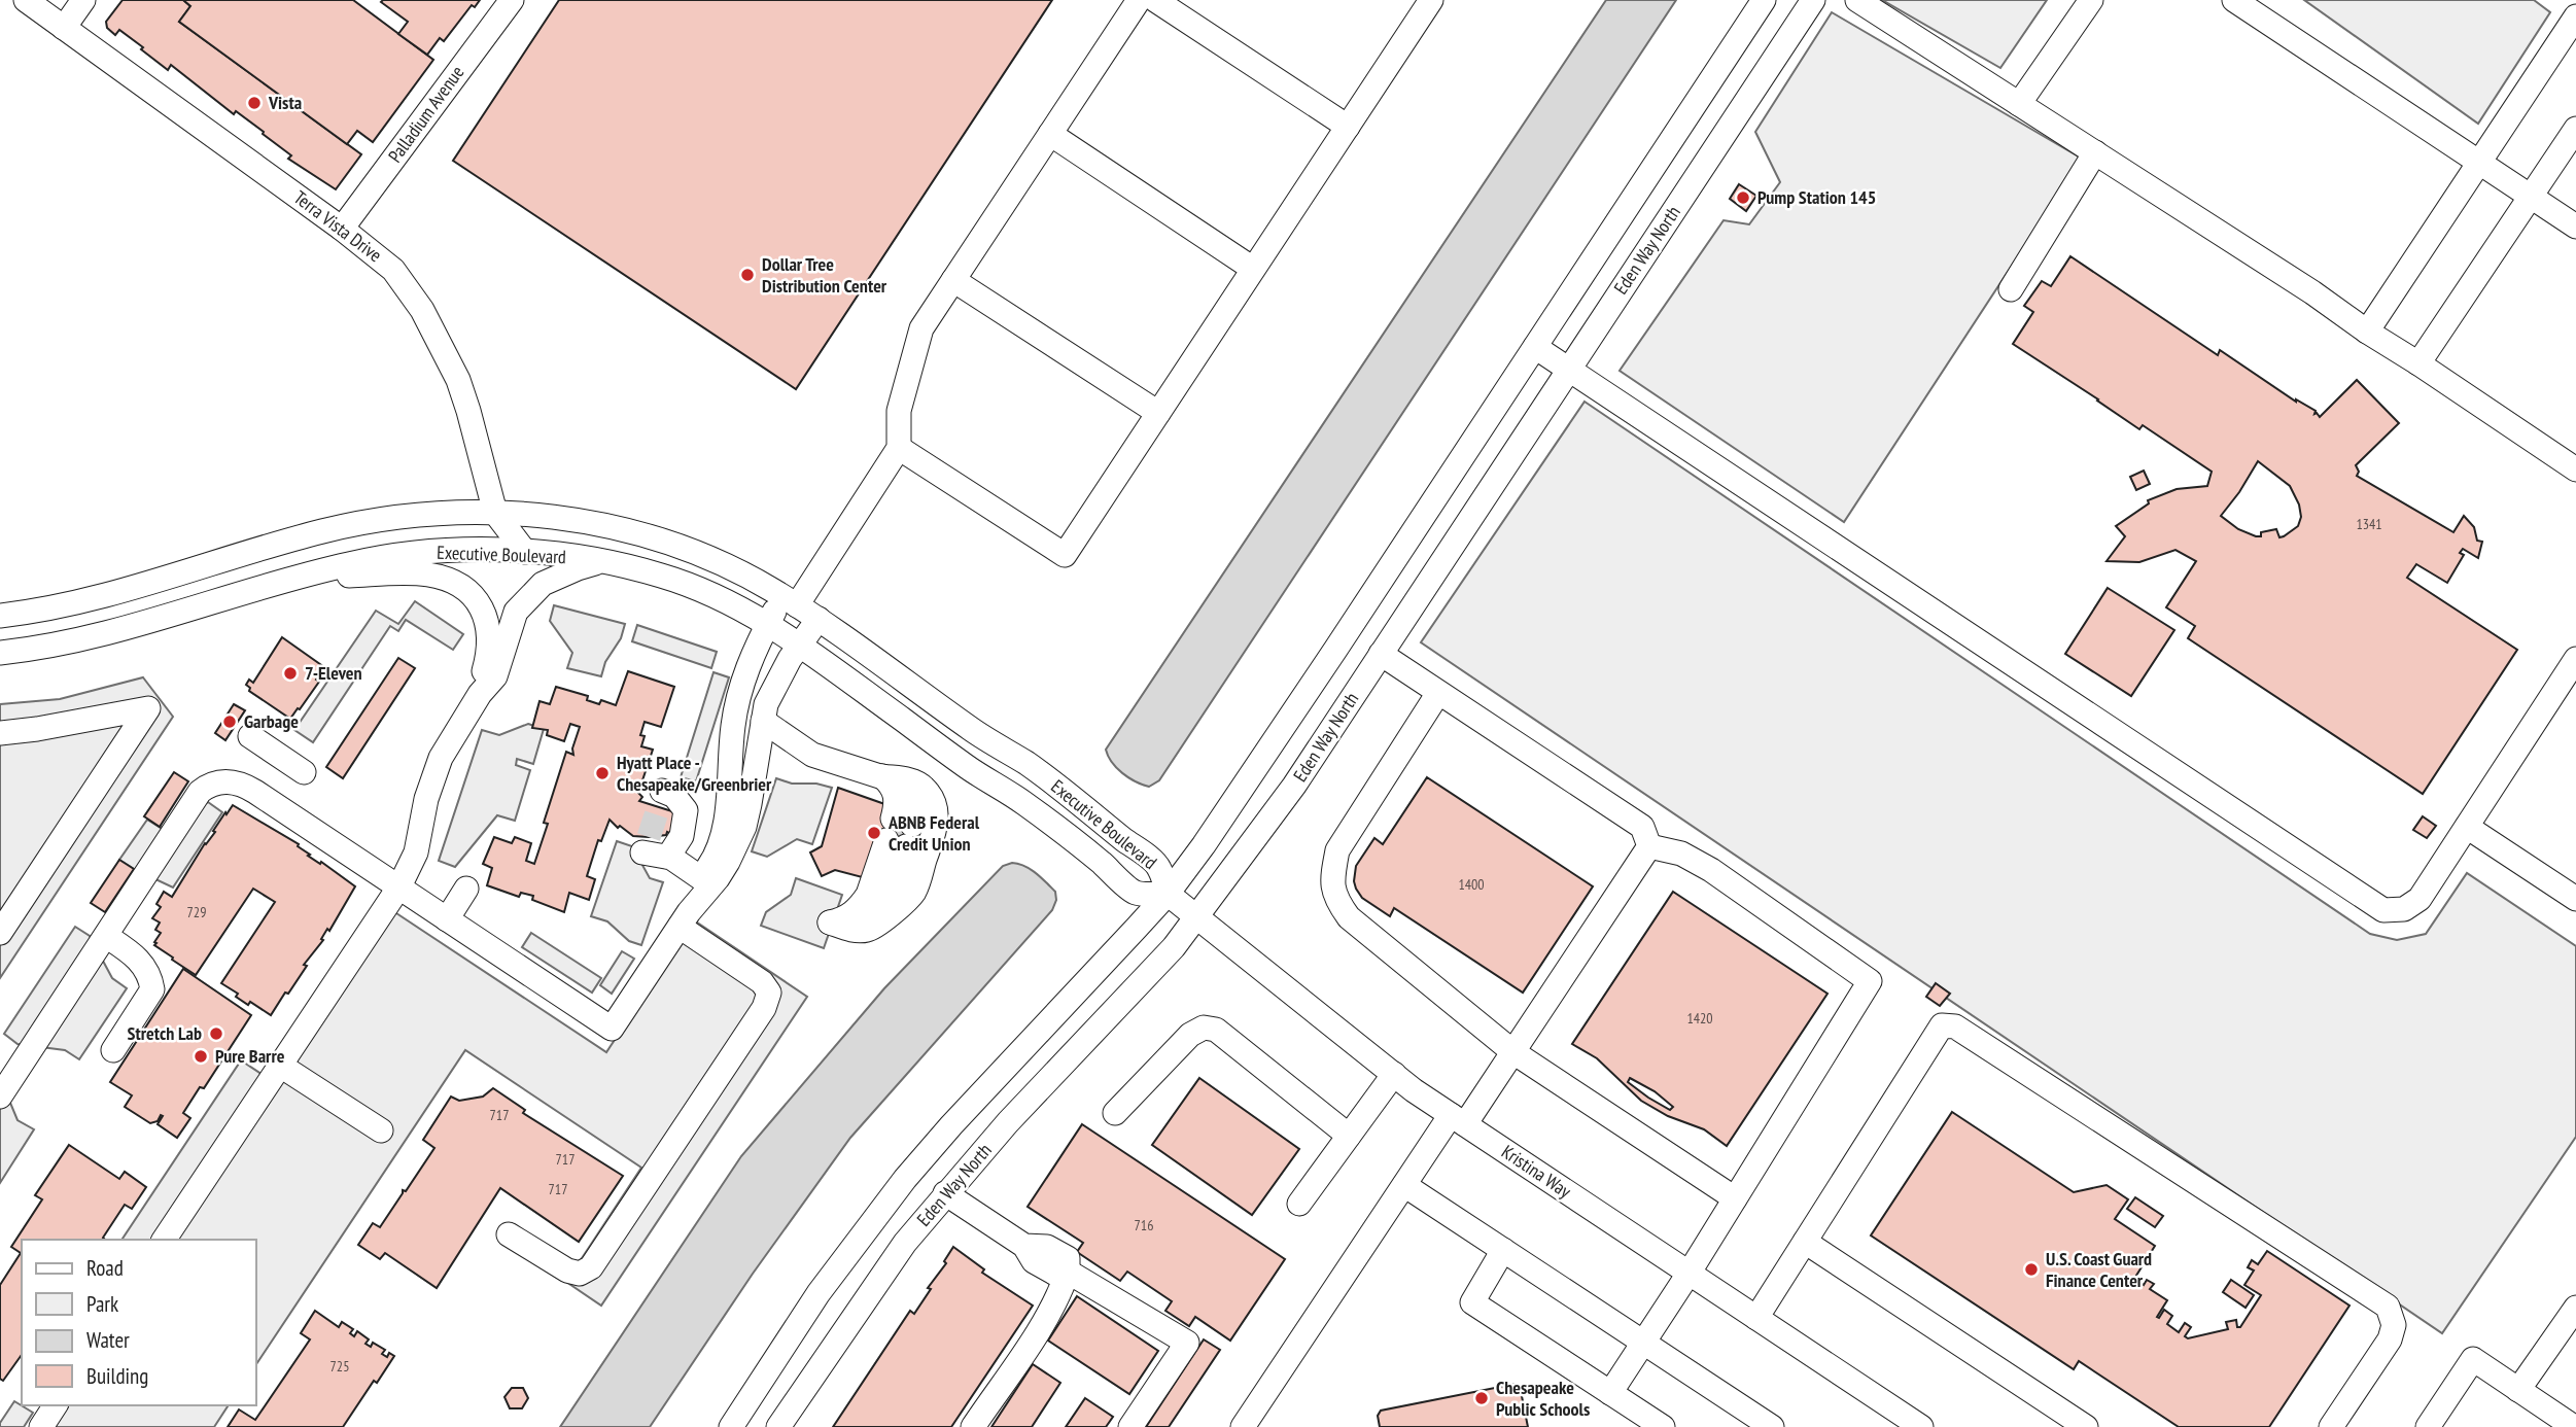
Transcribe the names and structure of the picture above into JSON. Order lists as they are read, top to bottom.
{
  "streets": {
    "street": [
      "Palladium Avenue",
      "Terra Vista Drive",
      "Eden Way North",
      "Executive Boulevard",
      "Kristina Way"
    ]
  },
  "crossings": [
    ["Palladium Avenue", "Terra Vista Drive"],
    ["Terra Vista Drive", "Executive Boulevard"],
    ["Eden Way North", "Kristina Way"],
    ["Executive Boulevard", "Kristina Way"]
  ],
  "places": [
    "Vista",
    "Pump Station 145",
    "Dollar Tree Distribution Center",
    "7-Eleven",
    "Garbage",
    "Hyatt Place - Chesapeake/Greenbrier",
    "ABNB Federal Credit Union",
    "Stretch Lab",
    "Pure Barre",
    "U.S. Coast Guard Finance Center",
    "Chesapeake Public Schools"
  ],
  "house_numbers": [
    "1341",
    "1400",
    "729",
    "1420",
    "717",
    "717",
    "717",
    "716",
    "725"
  ],
  "legend": [
    "Road",
    "Park",
    "Water",
    "Building"
  ]
}
